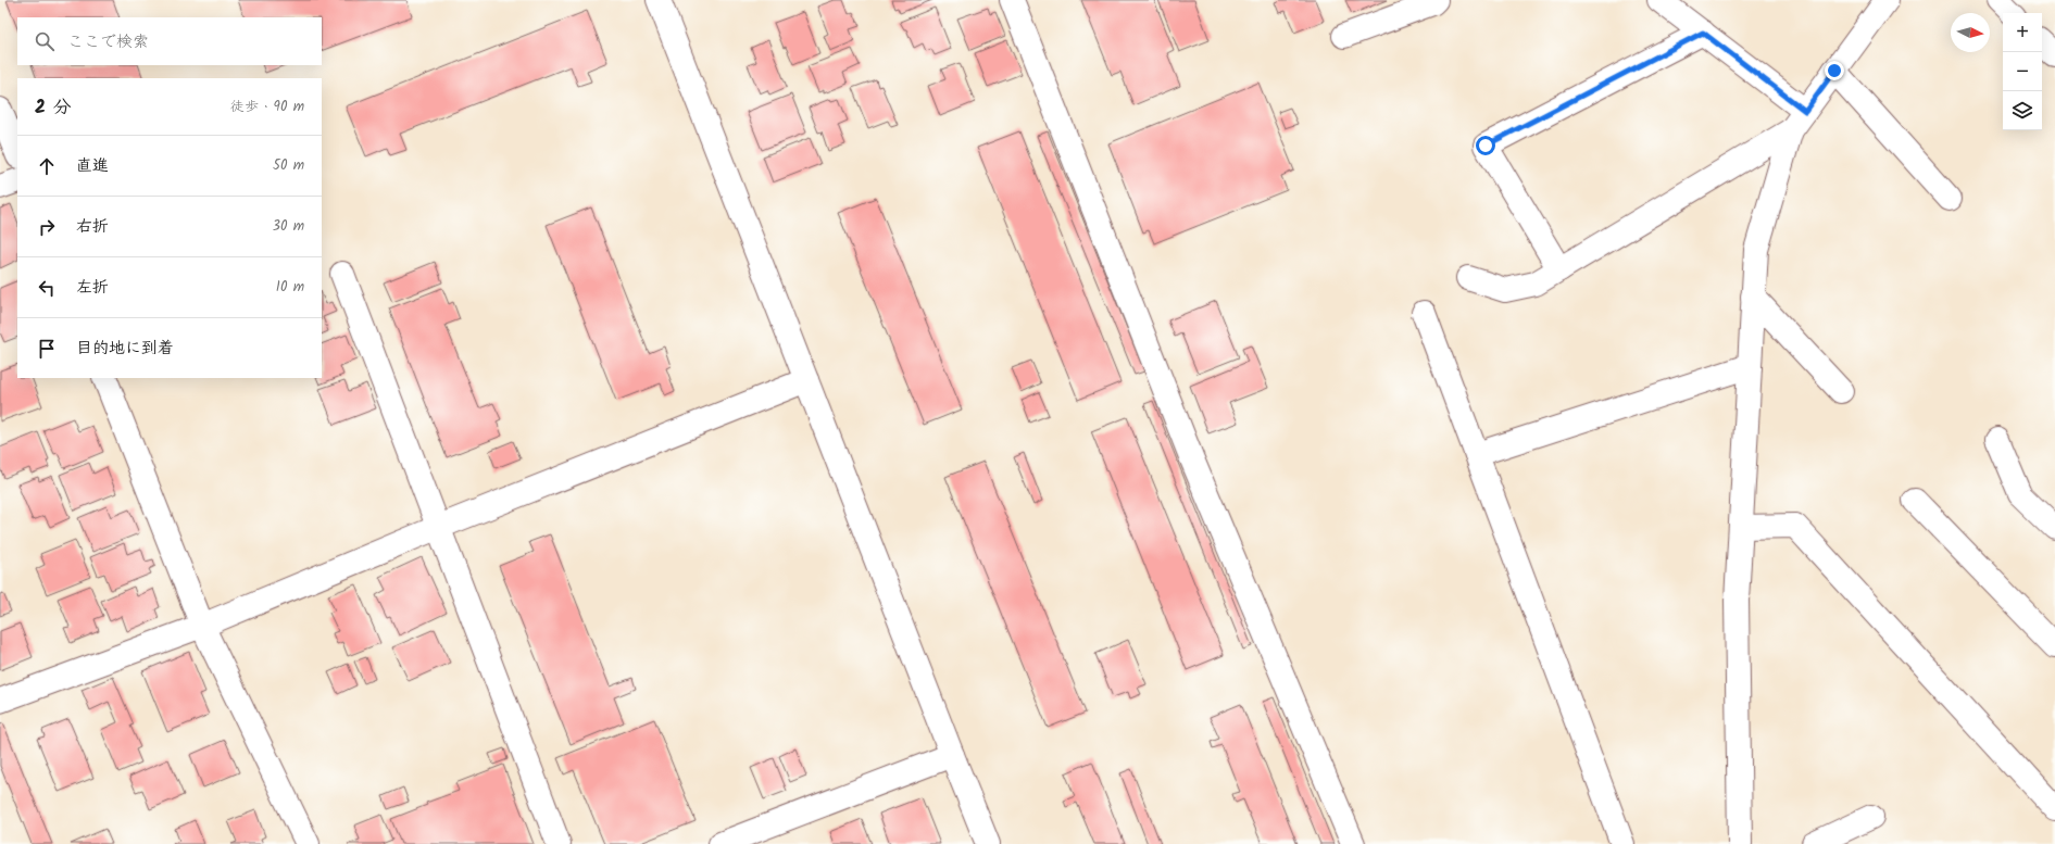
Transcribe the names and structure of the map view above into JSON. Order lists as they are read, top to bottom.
{
  "north": "right",
  "page": {
    "map_buttons": ["+", "−"],
    "search": "ここで検索",
    "heading": ["2 分", "徒歩 · 90 m"],
    "list": [
      ["直進", "50 m"],
      ["右折", "30 m"],
      ["左折", "10 m"],
      "目的地に到着"
    ]
  }
}
